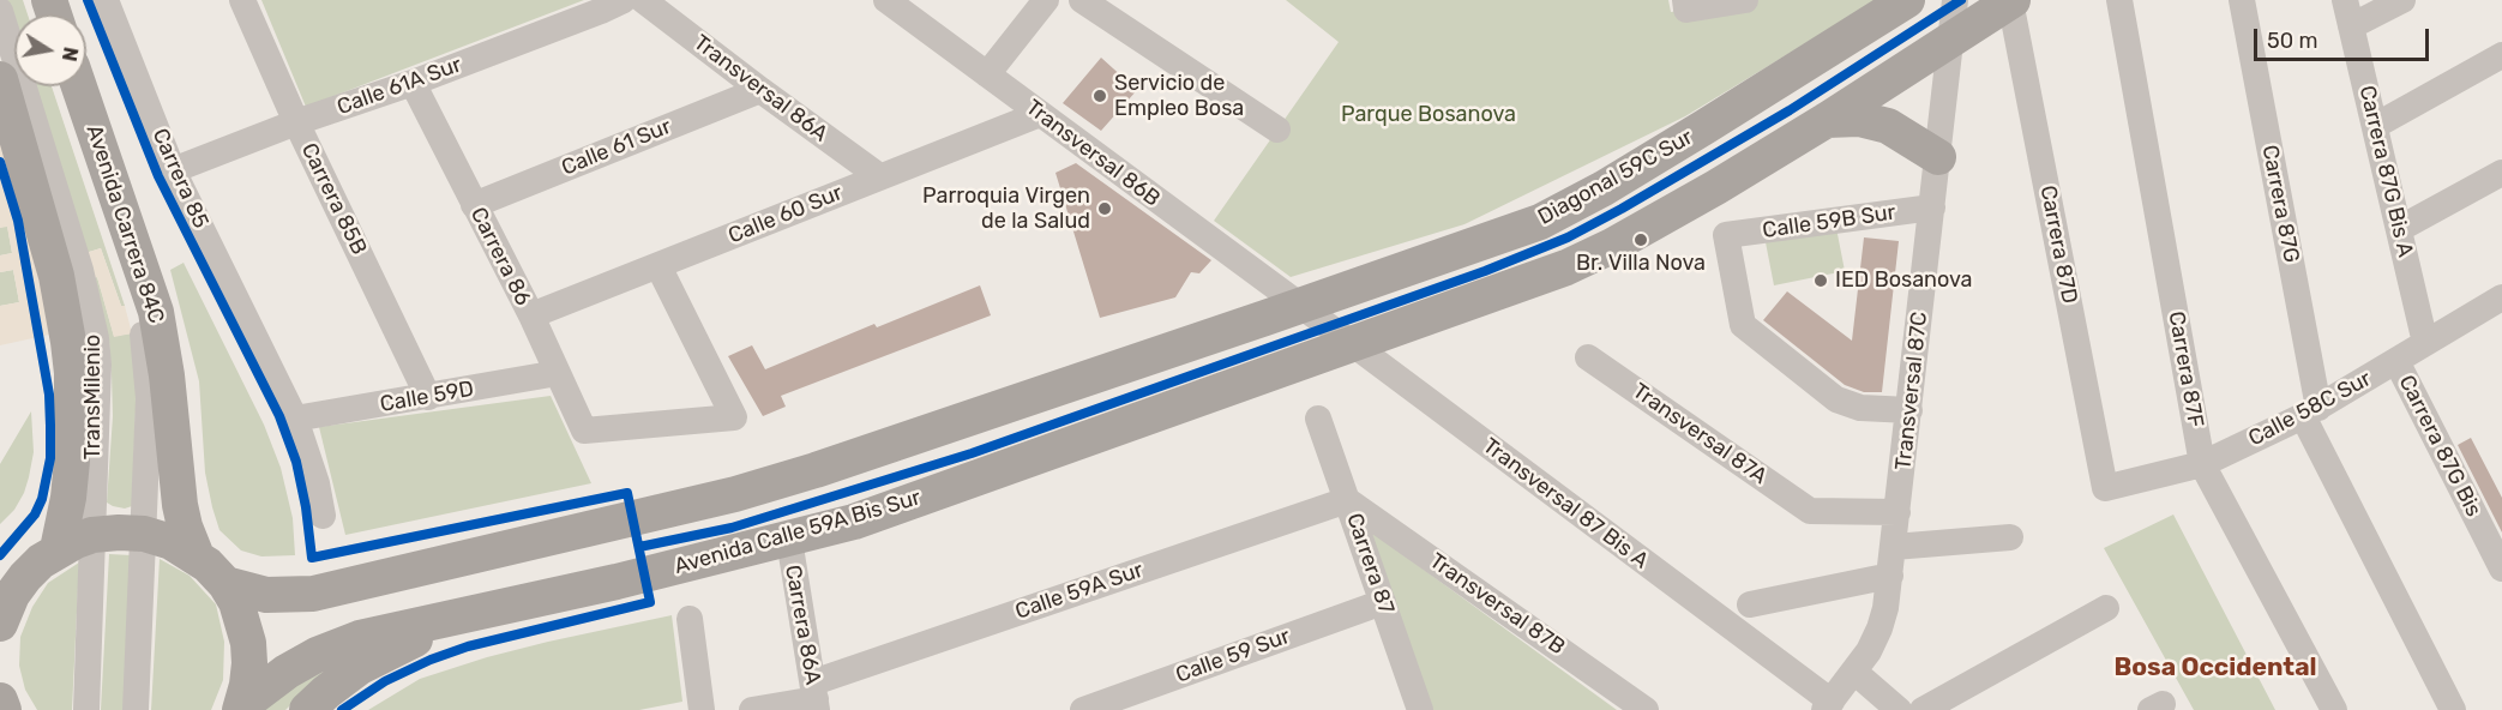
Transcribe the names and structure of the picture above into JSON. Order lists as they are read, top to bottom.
{
  "streets": {
    "main road": ["Diagonal 59C Sur", "Avenida Carrera 84C", "Avenida Calle 59A Bis Sur"],
    "street": [
      "Calle 61A Sur",
      "Transversal 86A",
      "Calle 61 Sur",
      "Transversal 86B",
      "Carrera 87G Bis A",
      "Carrera 85",
      "Carrera 85B",
      "Carrera 87G",
      "Calle 60 Sur",
      "Calle 59B Sur",
      "Carrera 87D",
      "Carrera 86",
      "Carrera 87F",
      "Transversal 87C",
      "TransMilenio",
      "Calle 59D",
      "Calle 58C Sur",
      "Transversal 87A",
      "Carrera 87G Bis",
      "Transversal 87 Bis A",
      "Carrera 87",
      "Calle 59A Sur",
      "Transversal 87B",
      "Carrera 86A",
      "Calle 59 Sur"
    ]
  },
  "crossings": [
    ["Calle 61A Sur", "Carrera 85"],
    ["Calle 61A Sur", "Carrera 85B"],
    ["Calle 61A Sur", "Carrera 86"],
    ["Transversal 86A", "Calle 61 Sur"],
    ["Transversal 86A", "Calle 60 Sur"],
    ["Calle 61 Sur", "Carrera 86"],
    ["Transversal 86B", "Diagonal 59C Sur"],
    ["Transversal 86B", "Calle 60 Sur"],
    ["Transversal 86B", "Transversal 87 Bis A"],
    ["Carrera 87G Bis A", "Calle 58C Sur"],
    ["Diagonal 59C Sur", "Transversal 87 Bis A"],
    ["Carrera 85", "Calle 59D"],
    ["Carrera 85B", "Calle 59D"],
    ["Carrera 87G", "Calle 58C Sur"],
    ["Calle 60 Sur", "Carrera 86"],
    ["Calle 59B Sur", "Transversal 87C"],
    ["Carrera 87D", "Calle 58C Sur"],
    ["Carrera 86", "Calle 59D"],
    ["Carrera 87F", "Calle 58C Sur"],
    ["Transversal 87C", "Transversal 87A"],
    ["Calle 58C Sur", "Carrera 87G Bis"],
    ["Transversal 87 Bis A", "Avenida Calle 59A Bis Sur"],
    ["Avenida Calle 59A Bis Sur", "Carrera 86A"],
    ["Carrera 87", "Calle 59A Sur"],
    ["Carrera 87", "Transversal 87B"],
    ["Carrera 87", "Calle 59 Sur"],
    ["Calle 59A Sur", "Transversal 87B"],
    ["Calle 59A Sur", "Carrera 86A"]
  ],
  "districts": ["Bosa Occidental"],
  "parks": ["Parque Bosanova"],
  "places": [
    "Servicio de Empleo Bosa",
    "Parroquia Virgen de la Salud",
    "Br. Villa Nova",
    "IED Bosanova"
  ],
  "scale_bar": "50 m",
  "north": "right"
}
